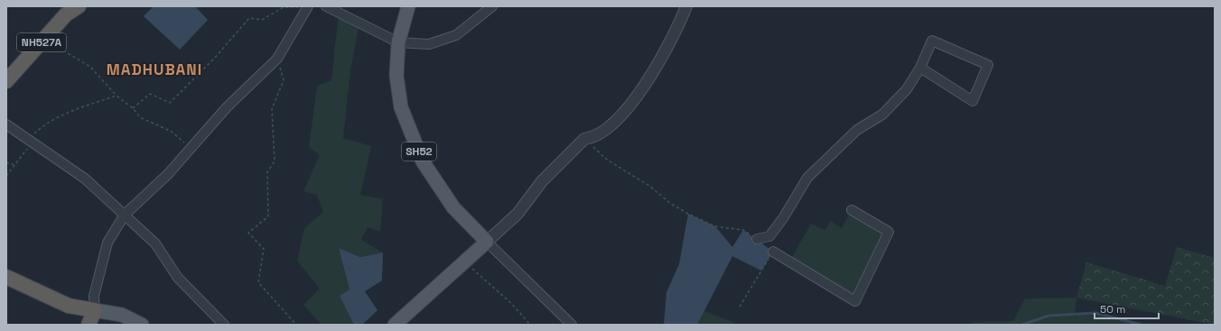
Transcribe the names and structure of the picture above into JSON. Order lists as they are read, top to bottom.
{
  "streets": {
    "highway": ["NH527A"],
    "main road": ["SH52"]
  },
  "districts": ["MADHUBANI"],
  "scale_bar": "50 m"
}
